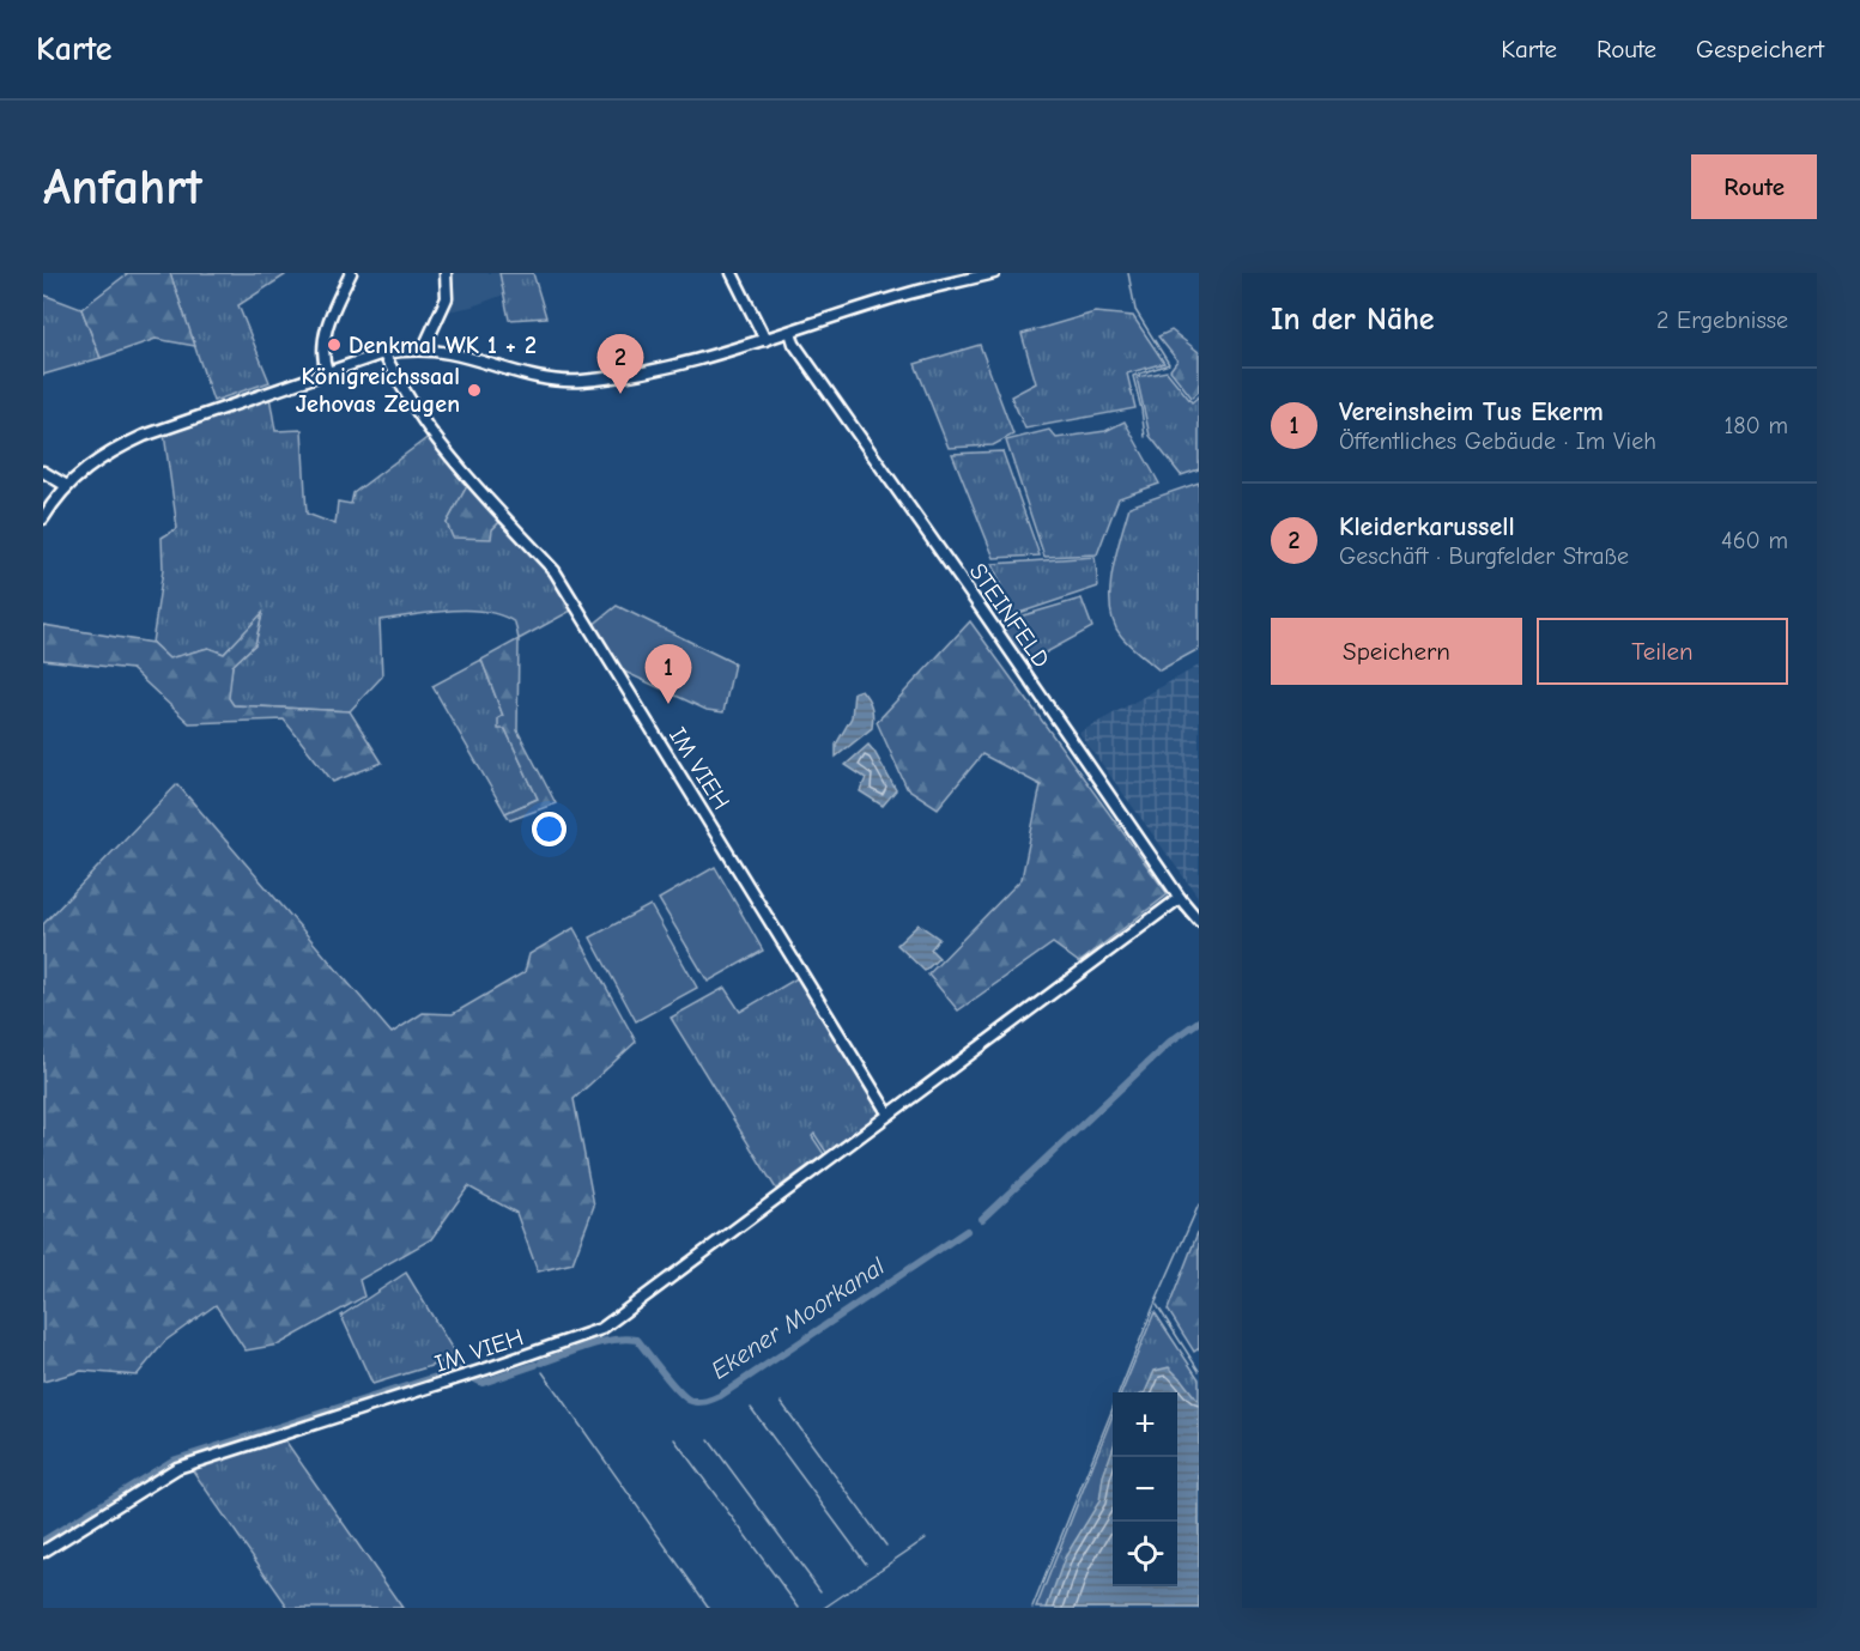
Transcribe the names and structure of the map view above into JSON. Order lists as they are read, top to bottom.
{
  "streets": {
    "street": ["STEINFELD", "IM VIEH"]
  },
  "crossings": [
    ["STEINFELD", "IM VIEH"]
  ],
  "water": ["Ekener Moorkanal"],
  "places": ["Denkmal WK 1 + 2", "Königreichssaal Jehovas Zeugen"],
  "page": {
    "header": "Karte",
    "nav": ["Karte", "Route", "Gespeichert"],
    "buttons": [
      "Route",
      ["Speichern", "Teilen"]
    ],
    "title": "Anfahrt",
    "heading": ["In der Nähe", "2 Ergebnisse"],
    "pins": ["2", "1"],
    "list": [
      {
        "mark": "1",
        "name": "Vereinsheim Tus Ekerm",
        "note": "Öffentliches Gebäude · Im Vieh",
        "value": "180 m"
      },
      {
        "mark": "2",
        "name": "Kleiderkarussell",
        "note": "Geschäft · Burgfelder Straße",
        "value": "460 m"
      }
    ],
    "map_buttons": ["+", "−"]
  }
}
